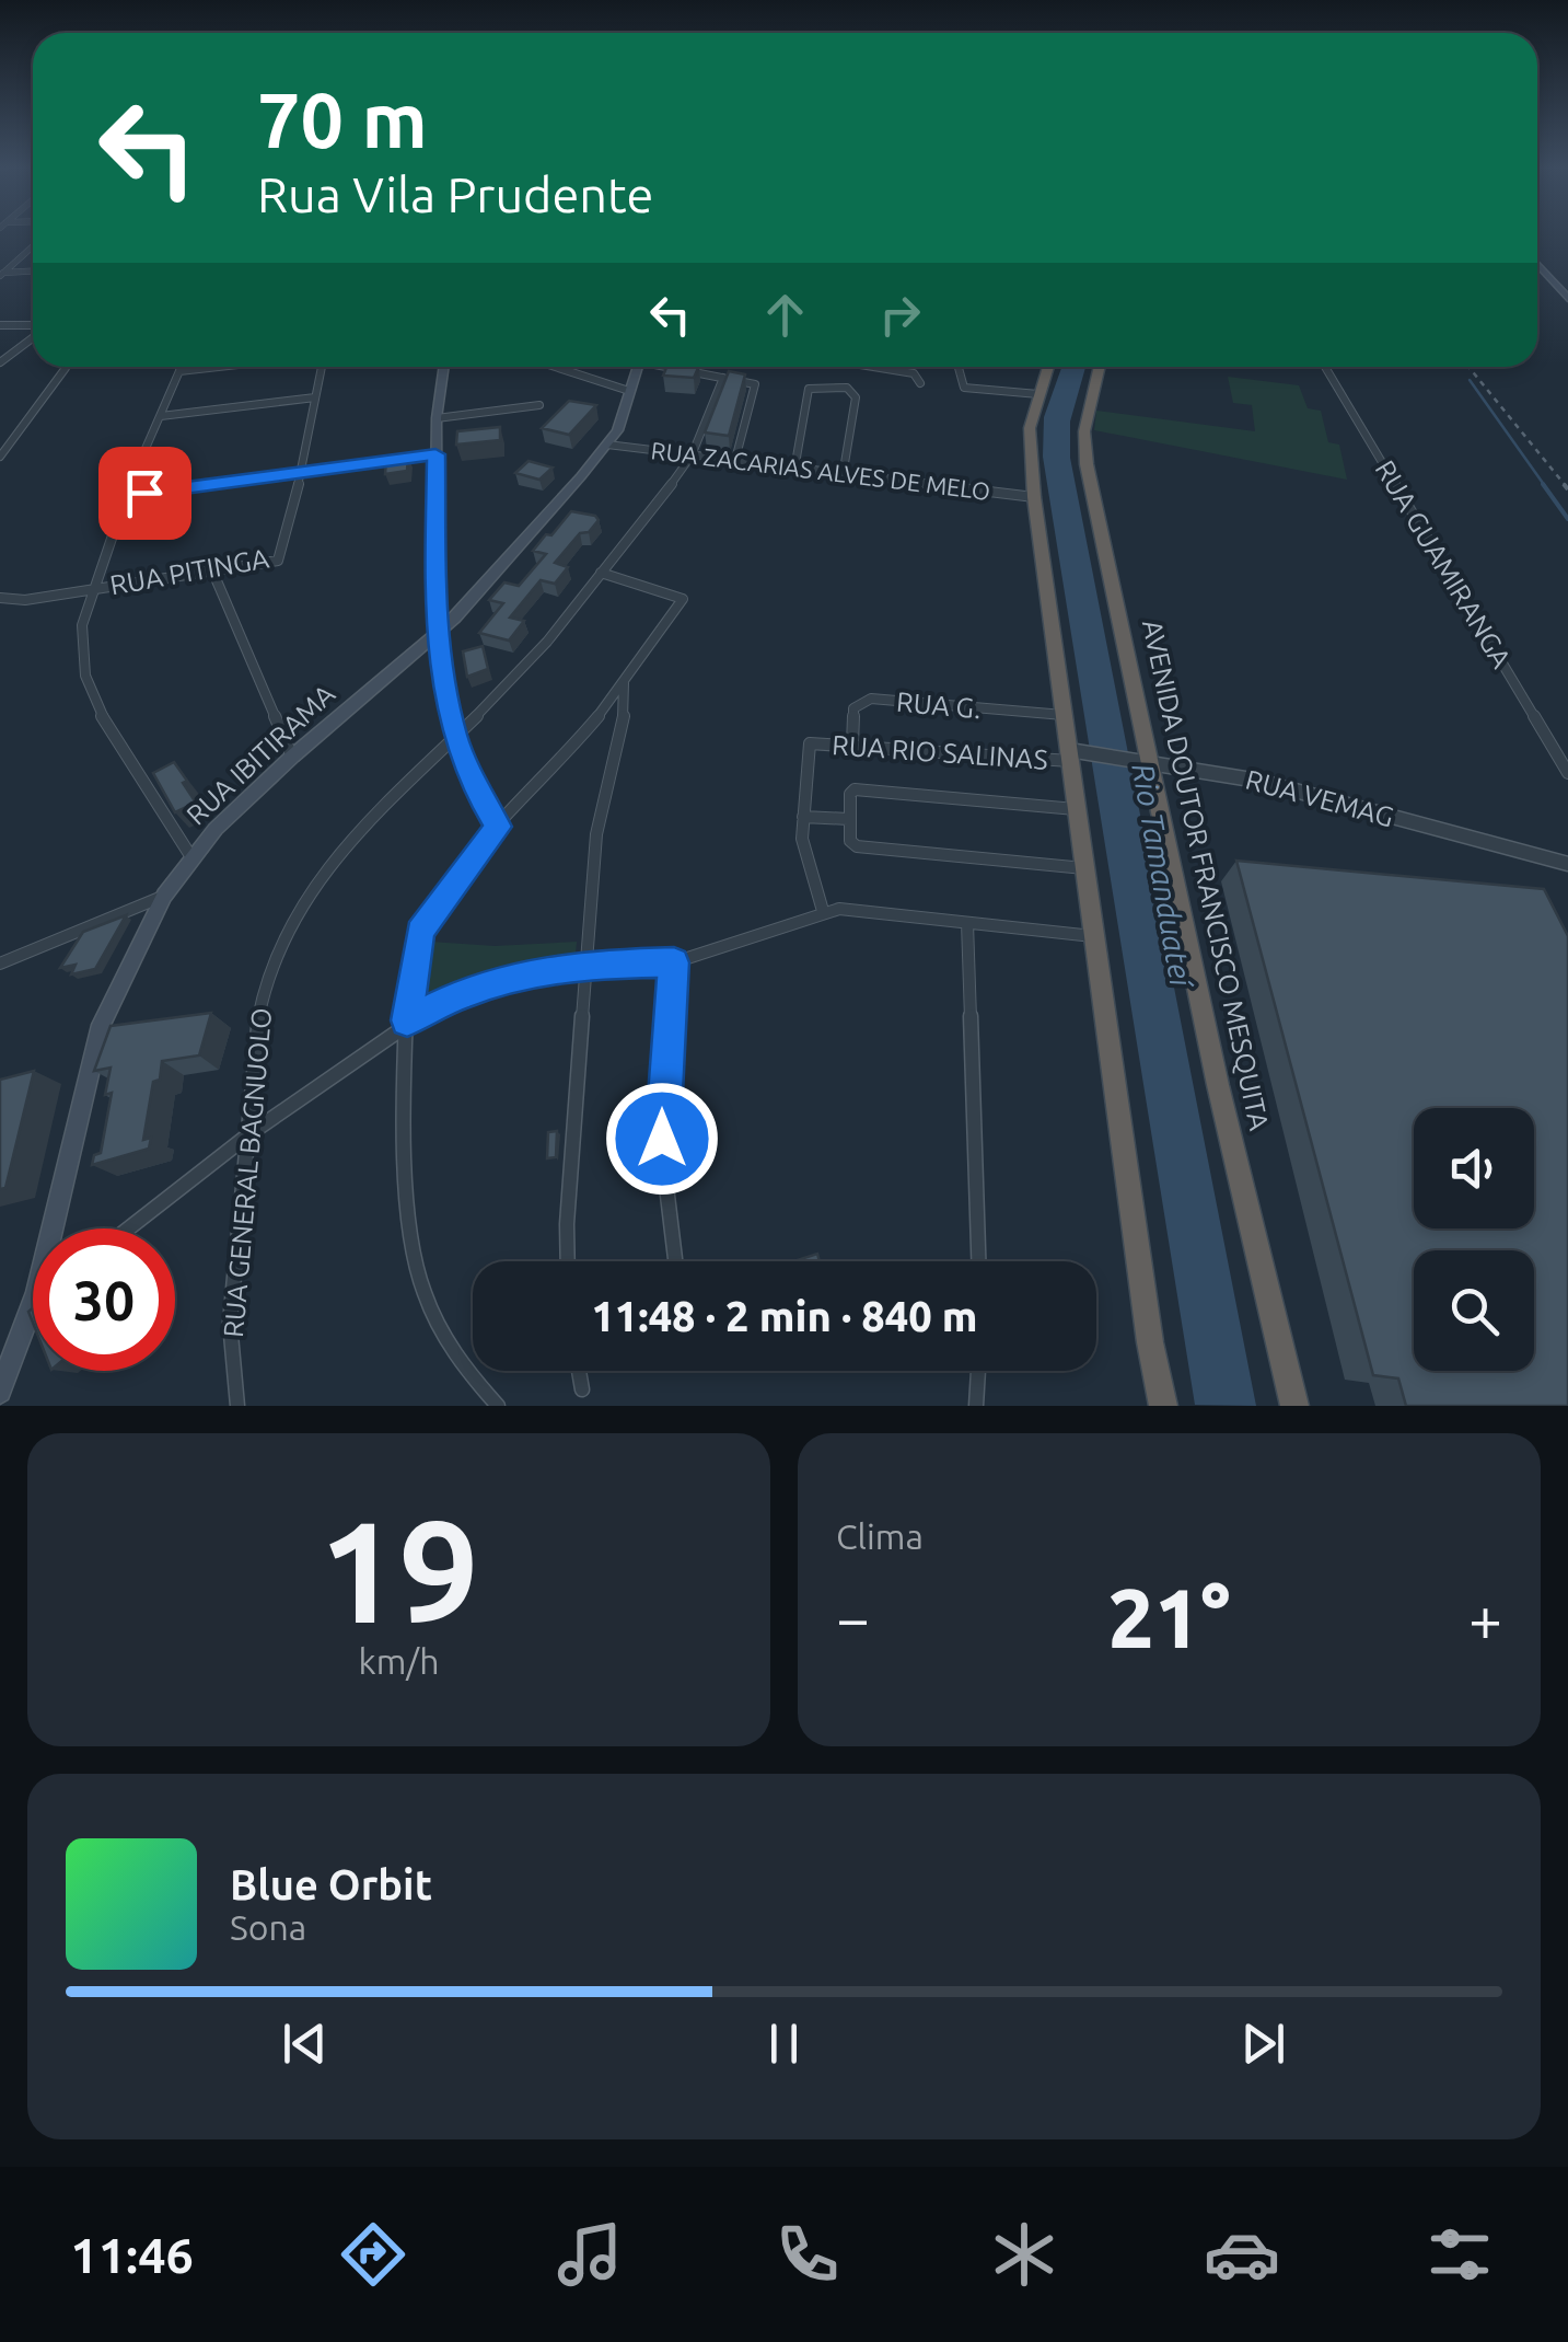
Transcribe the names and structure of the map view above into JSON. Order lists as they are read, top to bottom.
{
  "streets": {
    "highway": ["AVENIDA DOUTOR FRANCISCO MESQUITA"],
    "main road": ["RUA IBITIRAMA"],
    "street": [
      "RUA ZACARIAS ALVES DE MELO",
      "RUA GUAMIRANGA",
      "RUA PITINGA",
      "RUA G.",
      "RUA RIO SALINAS",
      "RUA VEMAG",
      "RUA GENERAL BAGNUOLO"
    ]
  },
  "crossings": [
    ["RUA ZACARIAS ALVES DE MELO", "RUA IBITIRAMA"],
    ["RUA ZACARIAS ALVES DE MELO", "RUA GENERAL BAGNUOLO"],
    ["RUA G.", "RUA RIO SALINAS"],
    ["RUA RIO SALINAS", "RUA VEMAG"],
    ["RUA VEMAG", "AVENIDA DOUTOR FRANCISCO MESQUITA"]
  ],
  "water": ["Rio Tamanduateí"],
  "page": {
    "turn": ["70 m", "Rua Vila Prudente"],
    "limit": "30",
    "trip": "11:48 · 2 min · 840 m",
    "tile": [
      ["19", "km/h"],
      "Clima"
    ],
    "heat": ["−", "21°", "+"],
    "song": ["Blue Orbit", "Sona"],
    "tabs": "11:46"
  }
}
